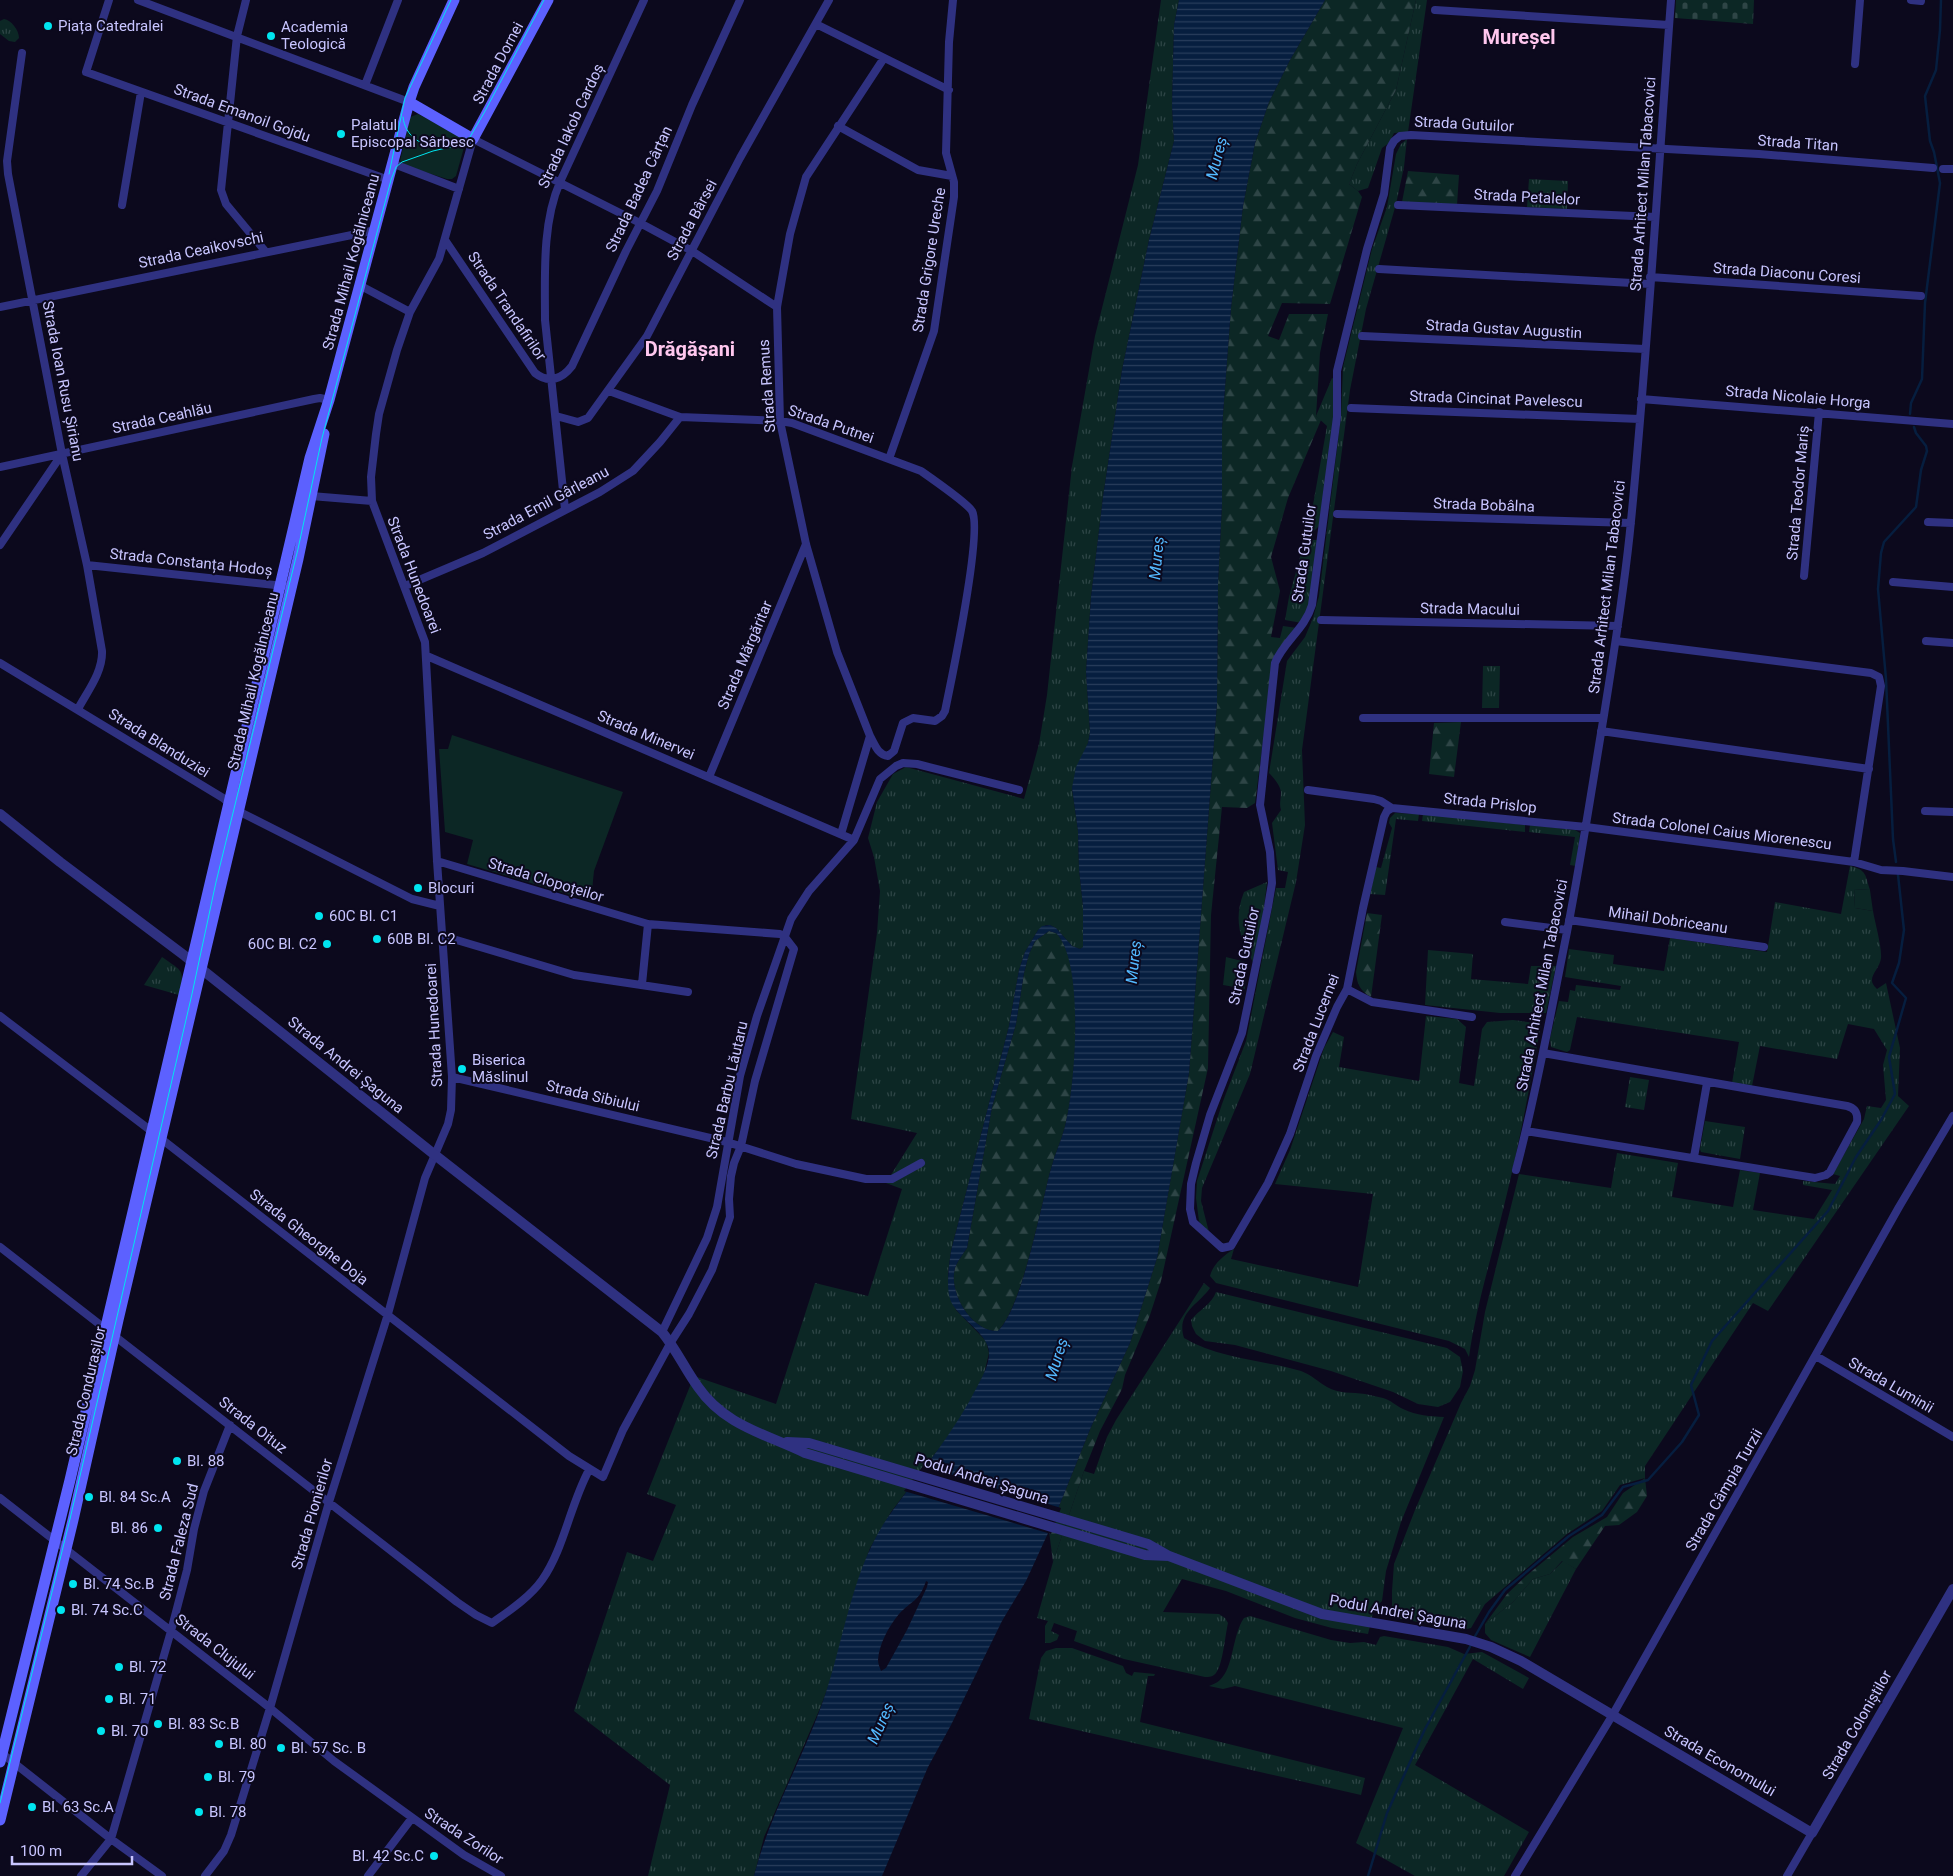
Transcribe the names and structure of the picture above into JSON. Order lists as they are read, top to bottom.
{
  "streets": {
    "main road": ["Strada Dornei", "Strada Mihail Kogălniceanu", "Strada Condurașilor"],
    "street": [
      "Strada Emanoil Gojdu",
      "Strada Gutuilor",
      "Strada Iakob Cardoș",
      "Strada Titan",
      "Strada Arhitect Milan Tabacovici",
      "Strada Badea Cârțan",
      "Strada Petalelor",
      "Strada Bârsei",
      "Strada Ceaikovschi",
      "Strada Grigore Ureche",
      "Strada Diaconu Coresi",
      "Strada Trandafirilor",
      "Strada Gustav Augustin",
      "Strada Ioan Rusu Șirianu",
      "Strada Remus",
      "Strada Nicolaie Horga",
      "Strada Cincinat Pavelescu",
      "Strada Ceahlău",
      "Strada Putnei",
      "Strada Teodor Mariș",
      "Strada Emil Gârleanu",
      "Strada Bobâlna",
      "Strada Constanța Hodoș",
      "Strada Hunedoarei",
      "Strada Macului",
      "Strada Mărgăritar",
      "Strada Minervei",
      "Strada Blanduziei",
      "Strada Prislop",
      "Strada Colonel Caius Miorenescu",
      "Strada Clopoțeilor",
      "Mihail Dobriceanu",
      "Strada Lucernei",
      "Strada Andrei Șaguna",
      "Strada Barbu Lăutaru",
      "Strada Sibiului",
      "Strada Gheorghe Doja",
      "Strada Luminii",
      "Strada Oituz",
      "Podul Andrei Șaguna",
      "Strada Câmpia Turzii",
      "Strada Pionierilor",
      "Strada Faleza Sud",
      "Strada Clujului",
      "Strada Coloniștilor",
      "Strada Economului",
      "Strada Zorilor"
    ]
  },
  "crossings": [
    ["Strada Dornei", "Strada Hunedoarei"],
    ["Strada Emanoil Gojdu", "Strada Mihail Kogălniceanu"],
    ["Strada Gutuilor", "Strada Titan"],
    ["Strada Gutuilor", "Strada Arhitect Milan Tabacovici"],
    ["Strada Gutuilor", "Strada Lucernei"],
    ["Strada Iakob Cardoș", "Strada Badea Cârțan"],
    ["Strada Iakob Cardoș", "Strada Bârsei"],
    ["Strada Iakob Cardoș", "Strada Trandafirilor"],
    ["Strada Iakob Cardoș", "Strada Emil Gârleanu"],
    ["Strada Titan", "Strada Arhitect Milan Tabacovici"],
    ["Strada Arhitect Milan Tabacovici", "Strada Petalelor"],
    ["Strada Arhitect Milan Tabacovici", "Strada Diaconu Coresi"],
    ["Strada Arhitect Milan Tabacovici", "Strada Gustav Augustin"],
    ["Strada Arhitect Milan Tabacovici", "Strada Nicolaie Horga"],
    ["Strada Arhitect Milan Tabacovici", "Strada Cincinat Pavelescu"],
    ["Strada Arhitect Milan Tabacovici", "Strada Bobâlna"],
    ["Strada Arhitect Milan Tabacovici", "Strada Macului"],
    ["Strada Arhitect Milan Tabacovici", "Strada Prislop"],
    ["Strada Arhitect Milan Tabacovici", "Strada Colonel Caius Miorenescu"],
    ["Strada Arhitect Milan Tabacovici", "Mihail Dobriceanu"],
    ["Strada Badea Cârțan", "Strada Trandafirilor"],
    ["Strada Bârsei", "Strada Putnei"],
    ["Strada Ceaikovschi", "Strada Mihail Kogălniceanu"],
    ["Strada Ceaikovschi", "Strada Ioan Rusu Șirianu"],
    ["Strada Grigore Ureche", "Strada Putnei"],
    ["Strada Mihail Kogălniceanu", "Strada Ceahlău"],
    ["Strada Mihail Kogălniceanu", "Strada Constanța Hodoș"],
    ["Strada Mihail Kogălniceanu", "Strada Blanduziei"],
    ["Strada Mihail Kogălniceanu", "Strada Andrei Șaguna"],
    ["Strada Mihail Kogălniceanu", "Strada Condurașilor"],
    ["Strada Trandafirilor", "Strada Hunedoarei"],
    ["Strada Ioan Rusu Șirianu", "Strada Ceahlău"],
    ["Strada Ioan Rusu Șirianu", "Strada Constanța Hodoș"],
    ["Strada Ioan Rusu Șirianu", "Strada Blanduziei"],
    ["Strada Remus", "Strada Putnei"],
    ["Strada Remus", "Strada Mărgăritar"],
    ["Strada Nicolaie Horga", "Strada Teodor Mariș"],
    ["Strada Putnei", "Strada Emil Gârleanu"],
    ["Strada Emil Gârleanu", "Strada Hunedoarei"],
    ["Strada Hunedoarei", "Strada Minervei"],
    ["Strada Hunedoarei", "Strada Blanduziei"],
    ["Strada Hunedoarei", "Strada Clopoțeilor"],
    ["Strada Hunedoarei", "Strada Andrei Șaguna"],
    ["Strada Hunedoarei", "Strada Sibiului"],
    ["Strada Hunedoarei", "Strada Pionierilor"],
    ["Strada Mărgăritar", "Strada Minervei"],
    ["Strada Minervei", "Strada Barbu Lăutaru"],
    ["Strada Prislop", "Strada Colonel Caius Miorenescu"],
    ["Strada Prislop", "Strada Lucernei"],
    ["Strada Clopoțeilor", "Strada Barbu Lăutaru"],
    ["Strada Andrei Șaguna", "Strada Barbu Lăutaru"],
    ["Strada Andrei Șaguna", "Strada Gheorghe Doja"],
    ["Strada Andrei Șaguna", "Strada Condurașilor"],
    ["Strada Andrei Șaguna", "Podul Andrei Șaguna"],
    ["Strada Andrei Șaguna", "Strada Pionierilor"],
    ["Strada Barbu Lăutaru", "Strada Sibiului"],
    ["Strada Gheorghe Doja", "Strada Condurașilor"],
    ["Strada Gheorghe Doja", "Strada Oituz"],
    ["Strada Gheorghe Doja", "Podul Andrei Șaguna"],
    ["Strada Gheorghe Doja", "Strada Pionierilor"],
    ["Strada Luminii", "Strada Câmpia Turzii"],
    ["Strada Condurașilor", "Strada Oituz"],
    ["Strada Condurașilor", "Strada Clujului"],
    ["Strada Oituz", "Strada Pionierilor"],
    ["Strada Oituz", "Strada Faleza Sud"],
    ["Podul Andrei Șaguna", "Strada Câmpia Turzii"],
    ["Podul Andrei Șaguna", "Strada Economului"],
    ["Strada Câmpia Turzii", "Strada Economului"],
    ["Strada Pionierilor", "Strada Clujului"],
    ["Strada Faleza Sud", "Strada Clujului"],
    ["Strada Clujului", "Strada Zorilor"],
    ["Strada Coloniștilor", "Strada Economului"]
  ],
  "districts": ["Mureșel", "Drăgășani"],
  "water": ["Mureș"],
  "places": [
    "Piața Catedralei",
    "Academia Teologică",
    "Palatul Episcopal Sârbesc",
    "Blocuri",
    "60C Bl. C1",
    "60B Bl. C2",
    "60C Bl. C2",
    "Biserica Măslinul",
    "Bl. 88",
    "Bl. 84 Sc.A",
    "Bl. 86",
    "Bl. 74 Sc.B",
    "Bl. 74 Sc.C",
    "Bl. 72",
    "Bl. 71",
    "Bl. 83 Sc.B",
    "Bl. 70",
    "Bl. 80",
    "Bl. 57 Sc. B",
    "Bl. 79",
    "Bl. 63 Sc.A",
    "Bl. 78",
    "Bl. 42 Sc.C"
  ],
  "scale_bar": "100 m"
}
